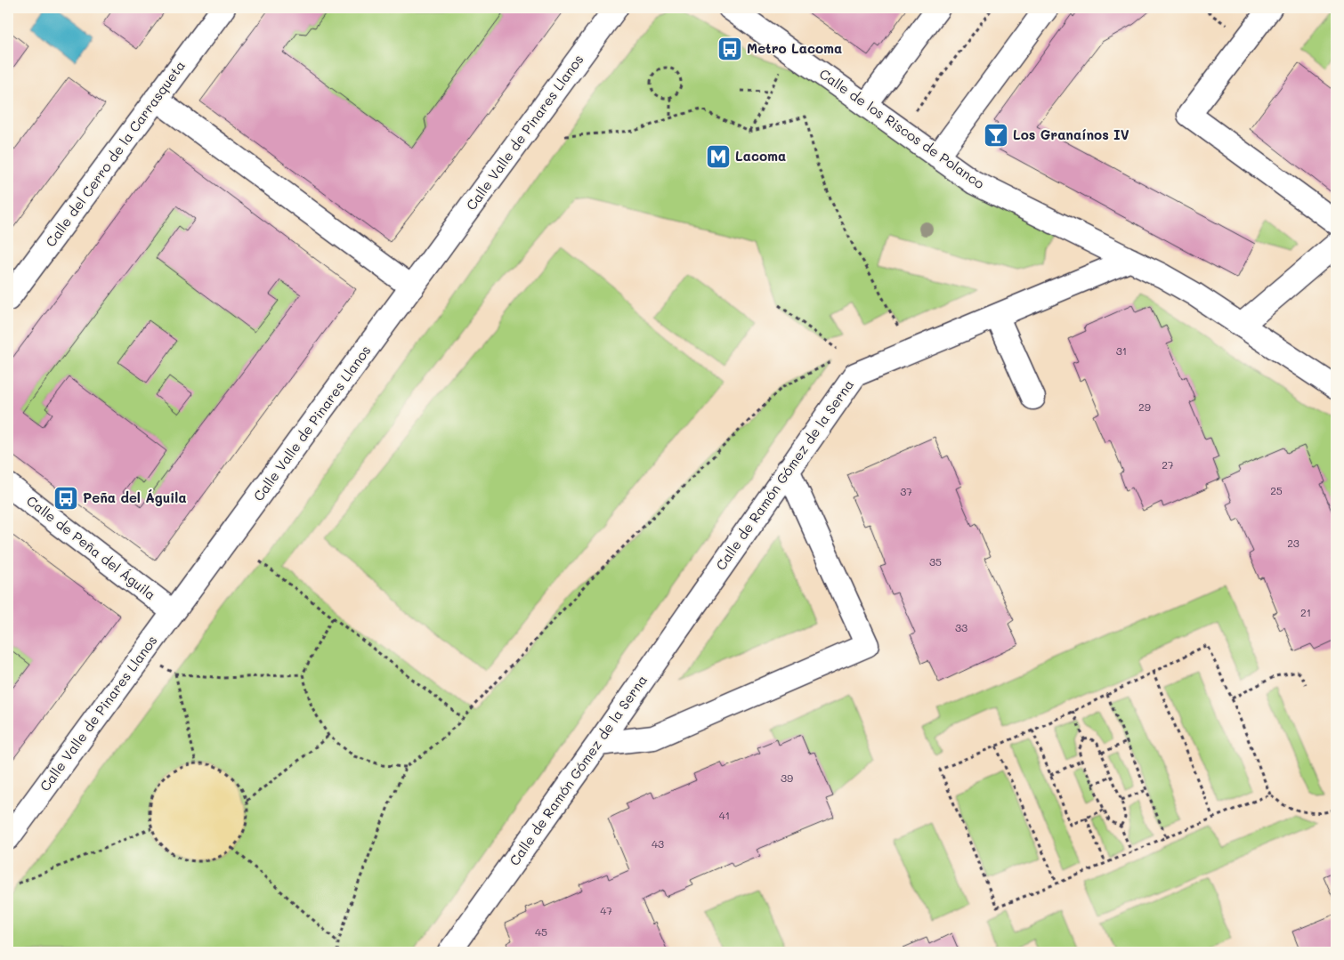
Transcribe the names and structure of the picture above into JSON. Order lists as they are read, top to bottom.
{
  "streets": {
    "street": [
      "Calle de los Riscos de Polanco",
      "Calle Valle de Pinares Llanos",
      "Calle del Cerro de la Carrasqueta",
      "Calle de Ramón Gómez de la Serna",
      "Calle de Peña del Águila"
    ]
  },
  "crossings": [
    ["Calle de los Riscos de Polanco", "Calle de Ramón Gómez de la Serna"],
    ["Calle Valle de Pinares Llanos", "Calle de Peña del Águila"]
  ],
  "places": {
    "bus stop": ["Metro Lacoma", "Peña del Águila"],
    "bar": ["Los Granaínos IV"],
    "metro station": ["Lacoma"]
  },
  "house_numbers": [
    "31",
    "29",
    "27",
    "25",
    "37",
    "23",
    "35",
    "21",
    "33",
    "39",
    "41",
    "43",
    "47",
    "45"
  ]
}
